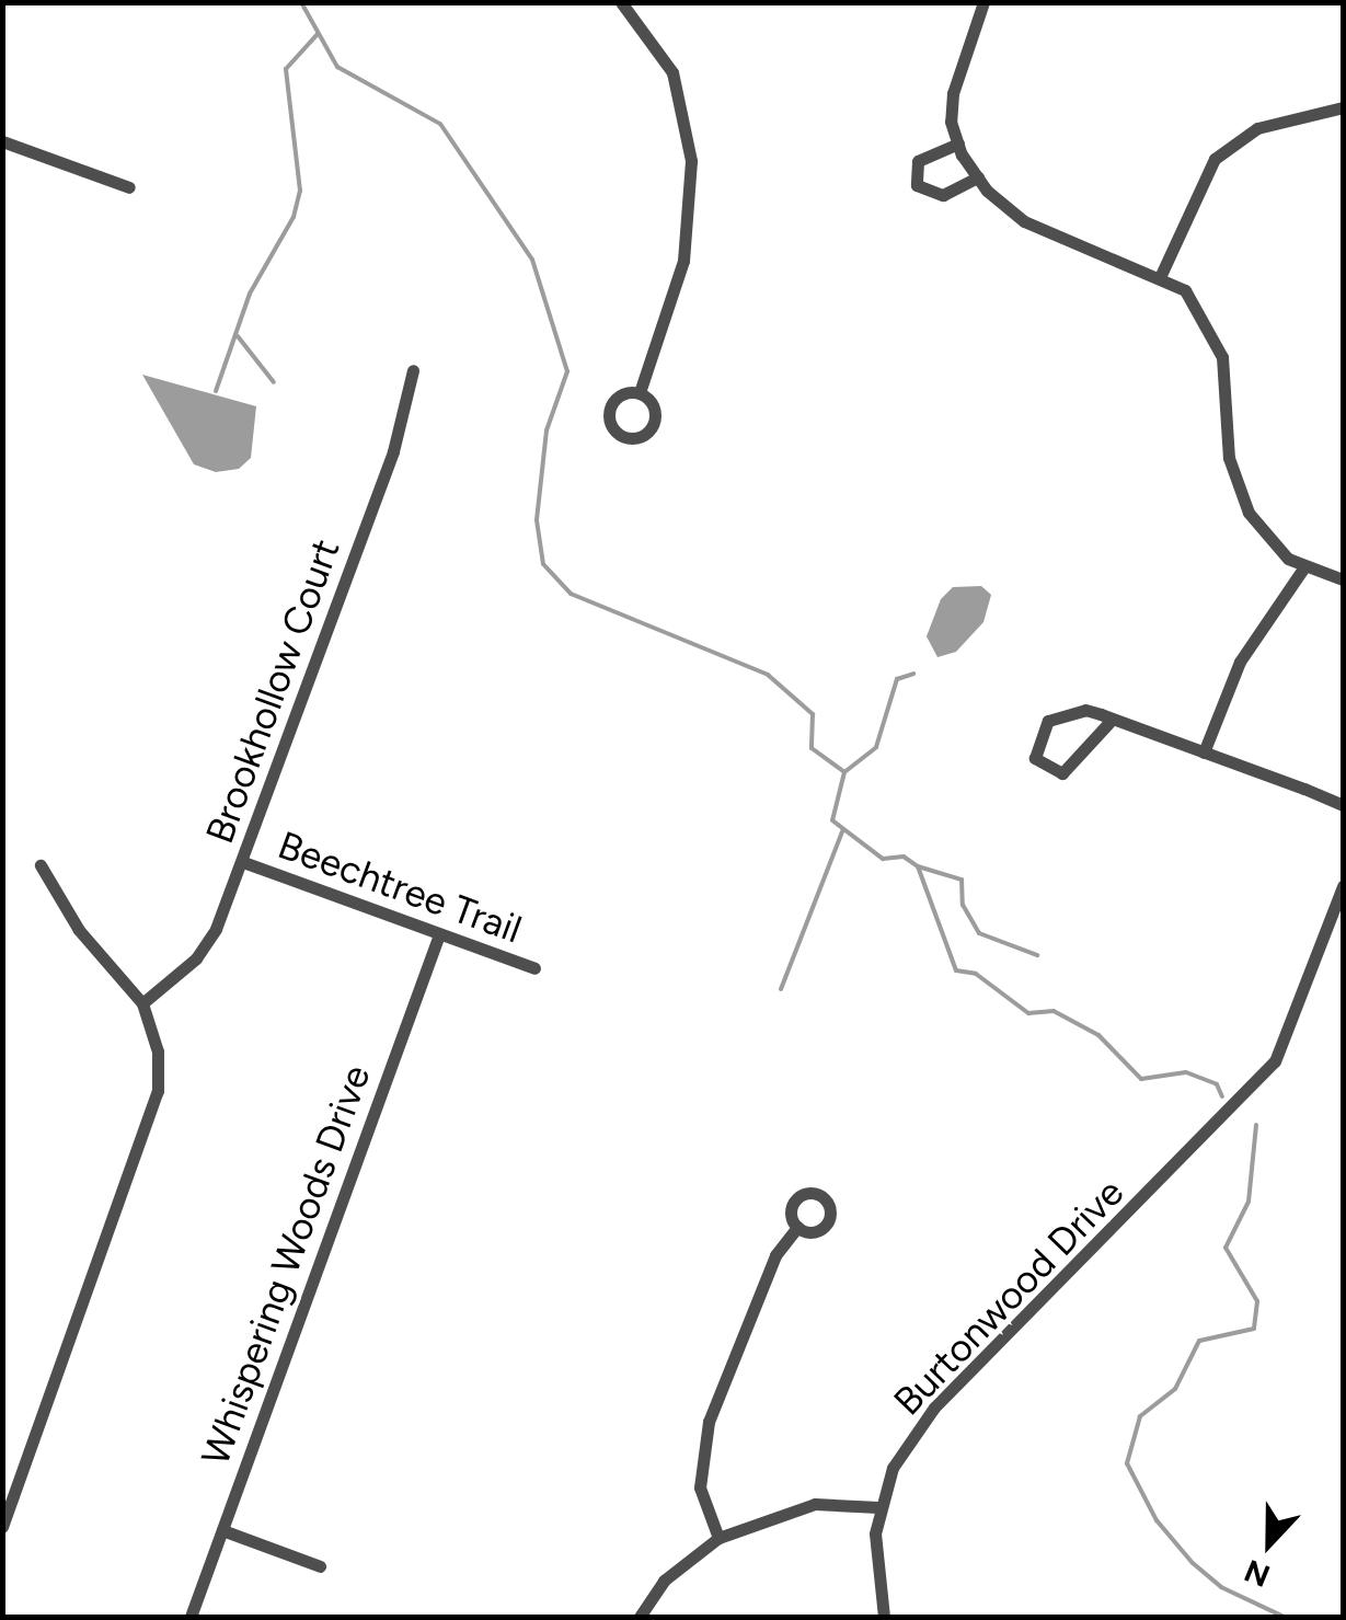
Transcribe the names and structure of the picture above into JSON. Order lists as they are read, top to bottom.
{
  "streets": {
    "street": [
      "Brookhollow Court",
      "Beechtree Trail",
      "Whispering Woods Drive",
      "Burtonwood Drive"
    ]
  },
  "crossings": [
    ["Brookhollow Court", "Beechtree Trail"],
    ["Beechtree Trail", "Whispering Woods Drive"]
  ],
  "north": "bottom"
}
